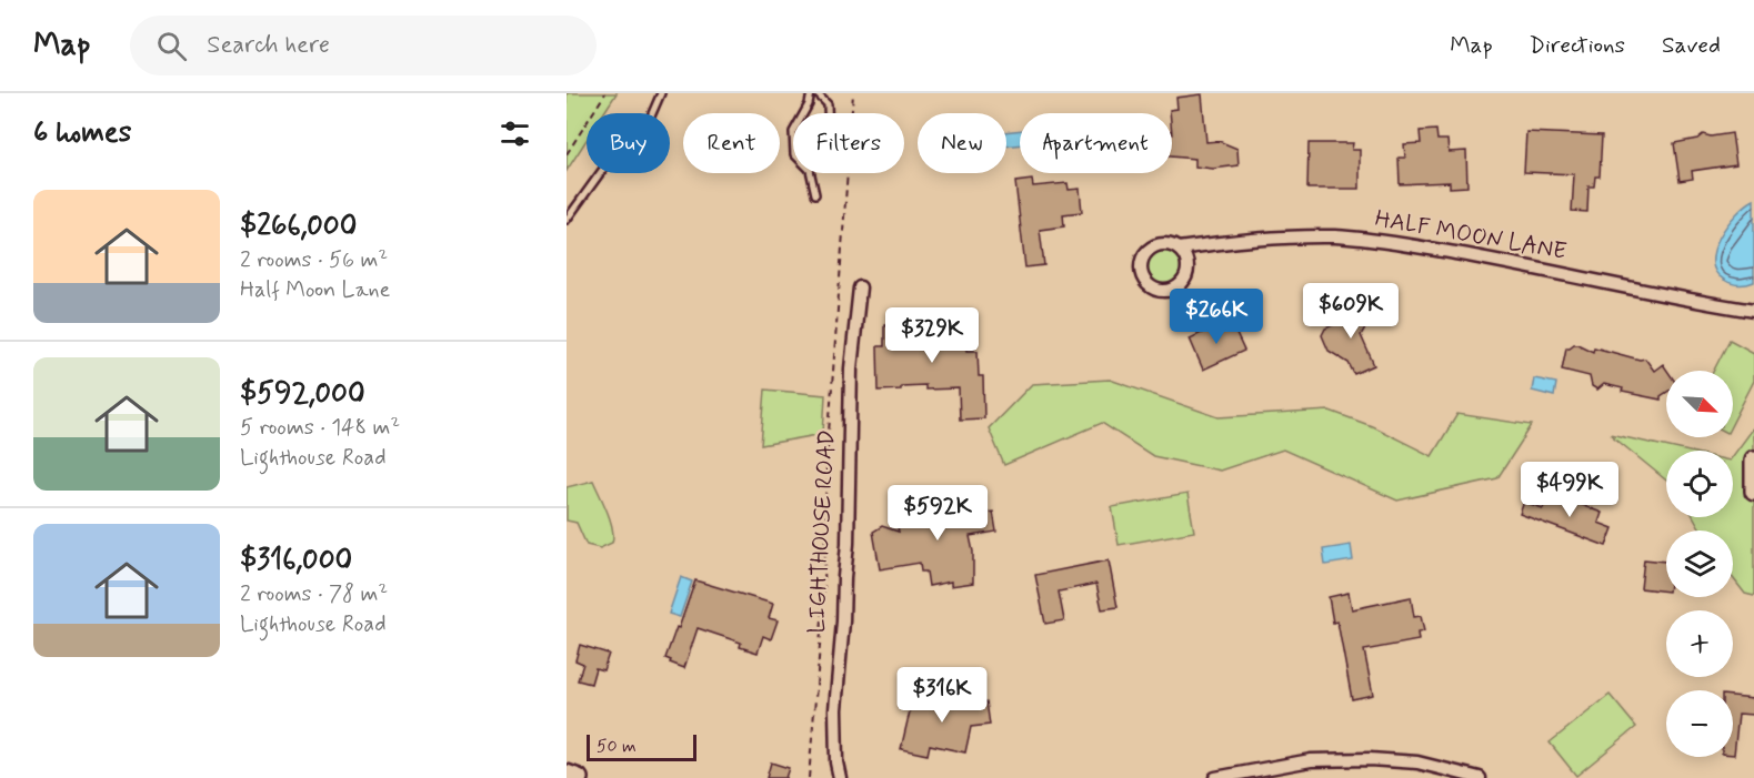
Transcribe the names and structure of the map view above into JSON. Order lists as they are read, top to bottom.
{
  "streets": {
    "street": ["HALF MOON LANE", "LIGHTHOUSE ROAD"]
  },
  "scale_bar": "50 m",
  "north": "bottom right",
  "page": {
    "header": "Map",
    "search": "Search here",
    "nav": ["Map", "Directions", "Saved"],
    "heading": "6 homes",
    "chip": [
      "Buy",
      "Rent",
      "Filters",
      "New",
      "Apartment"
    ],
    "list": [
      {
        "name": "$266,000",
        "note": "2 rooms · 56 m² · Half Moon Lane"
      },
      {
        "name": "$592,000",
        "note": "5 rooms · 148 m² · Lighthouse Road"
      },
      {
        "name": "$316,000",
        "note": "2 rooms · 78 m² · Lighthouse Road"
      }
    ],
    "price": [
      "$609K",
      "$266K",
      "$329K",
      "$499K",
      "$592K",
      "$316K"
    ],
    "map_buttons": ["+", "−"],
    "scale": "50 m"
  }
}
